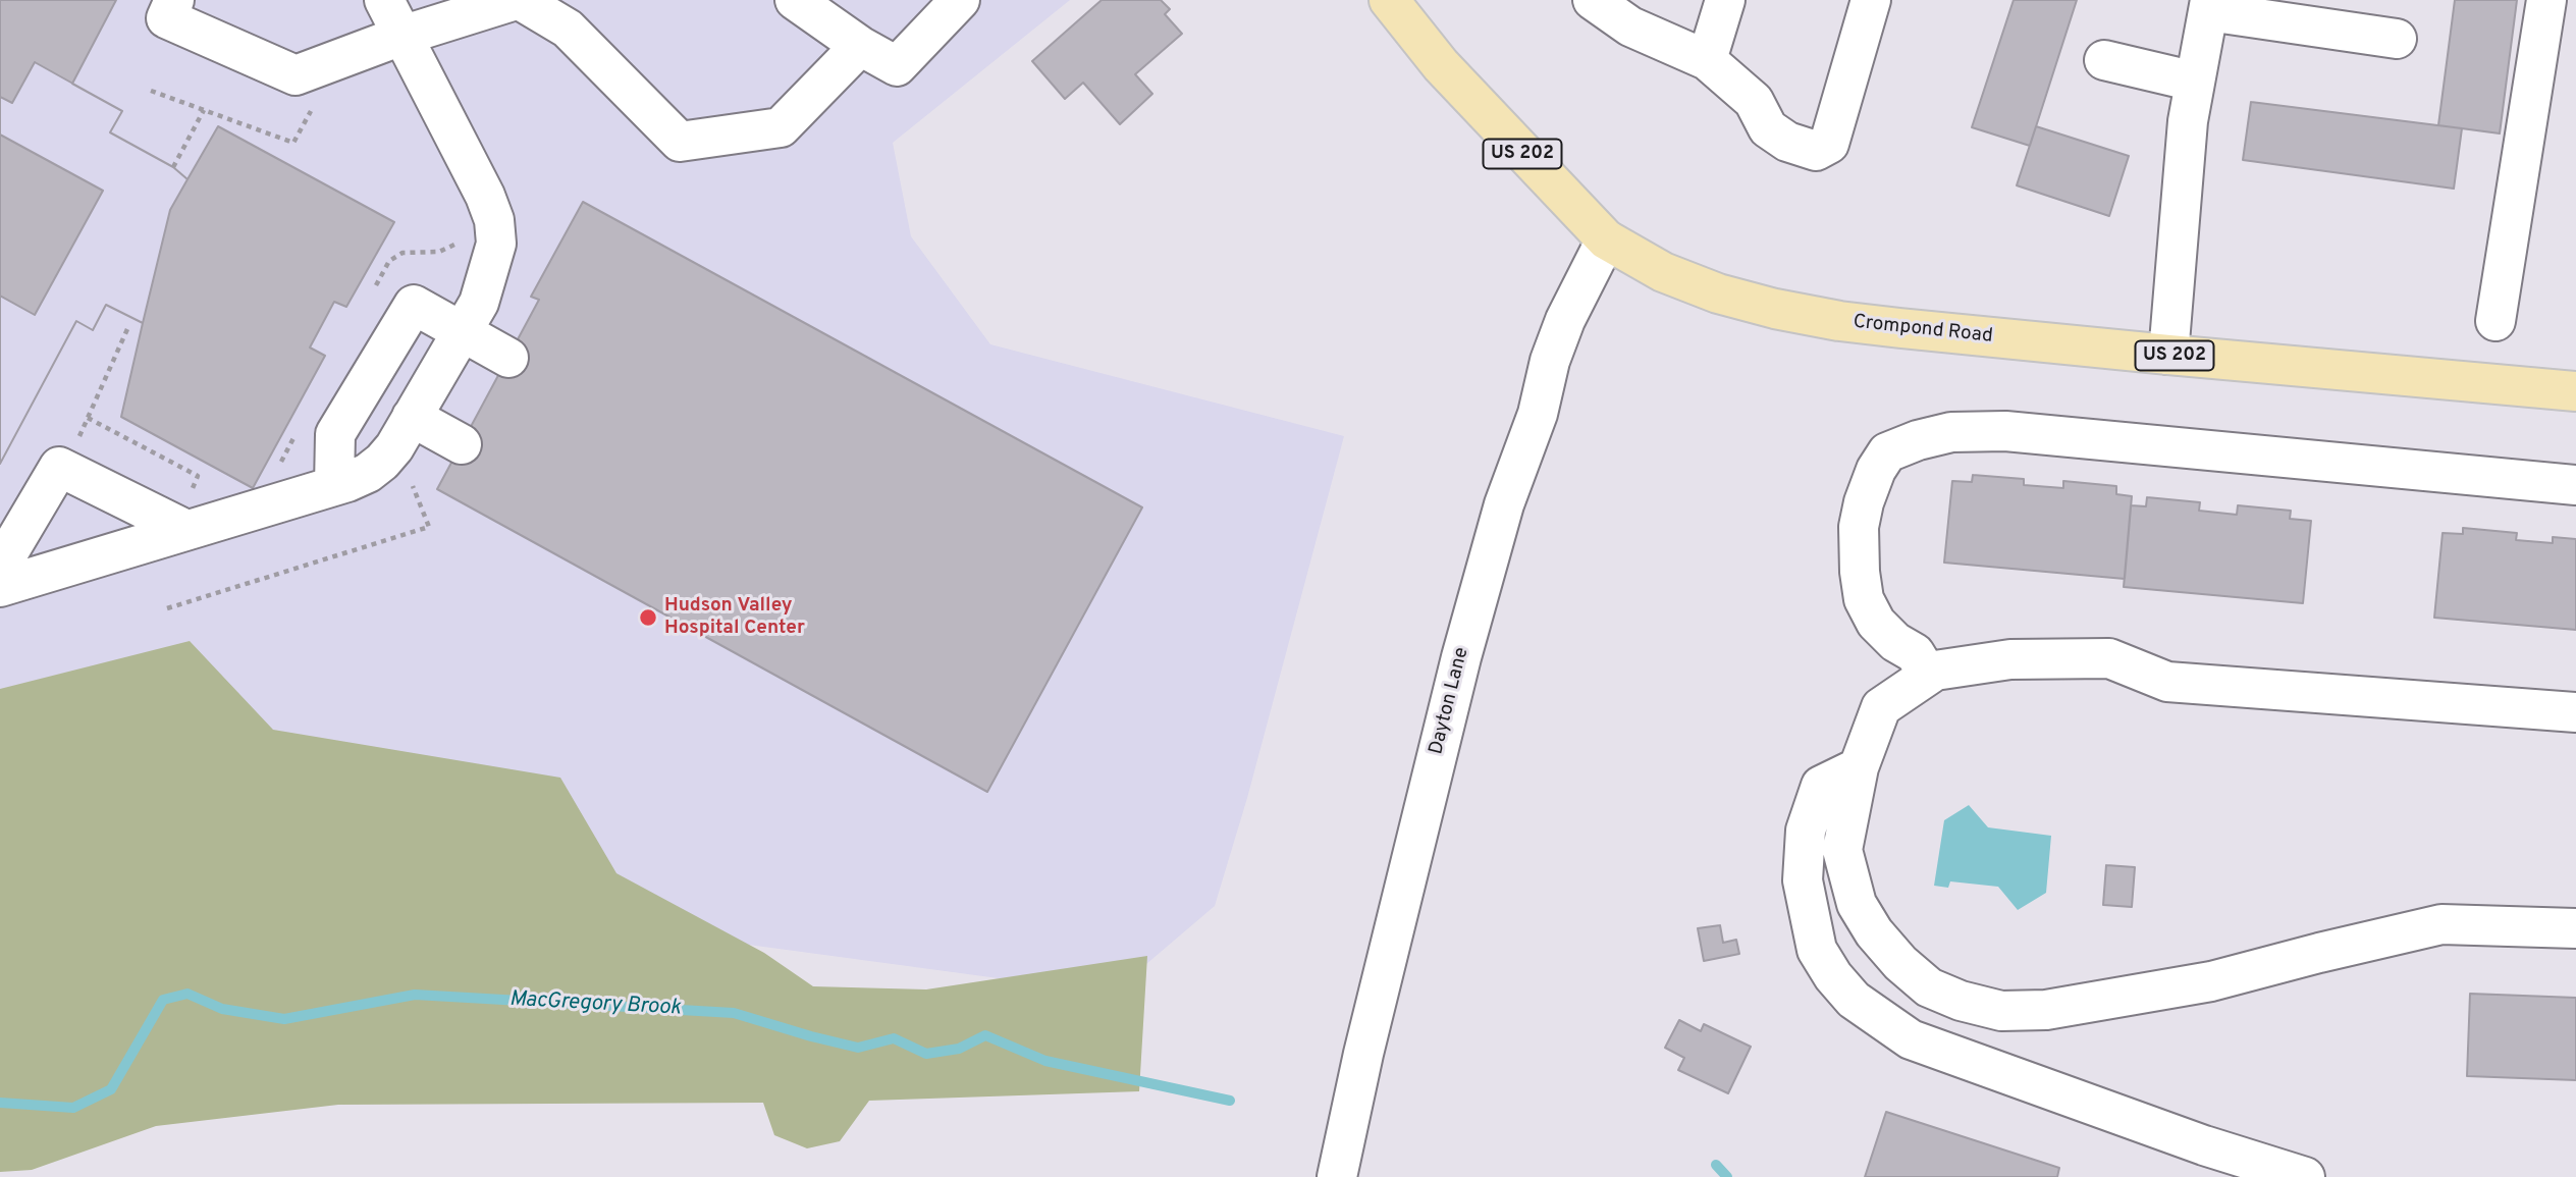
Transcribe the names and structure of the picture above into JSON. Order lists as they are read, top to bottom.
{
  "streets": {
    "main road": ["US 202", "Crompond Road"],
    "street": ["Dayton Lane"]
  },
  "crossings": [
    ["Crompond Road", "Dayton Lane"]
  ],
  "water": ["MacGregory Brook"],
  "places": ["Hudson Valley Hospital Center"]
}
